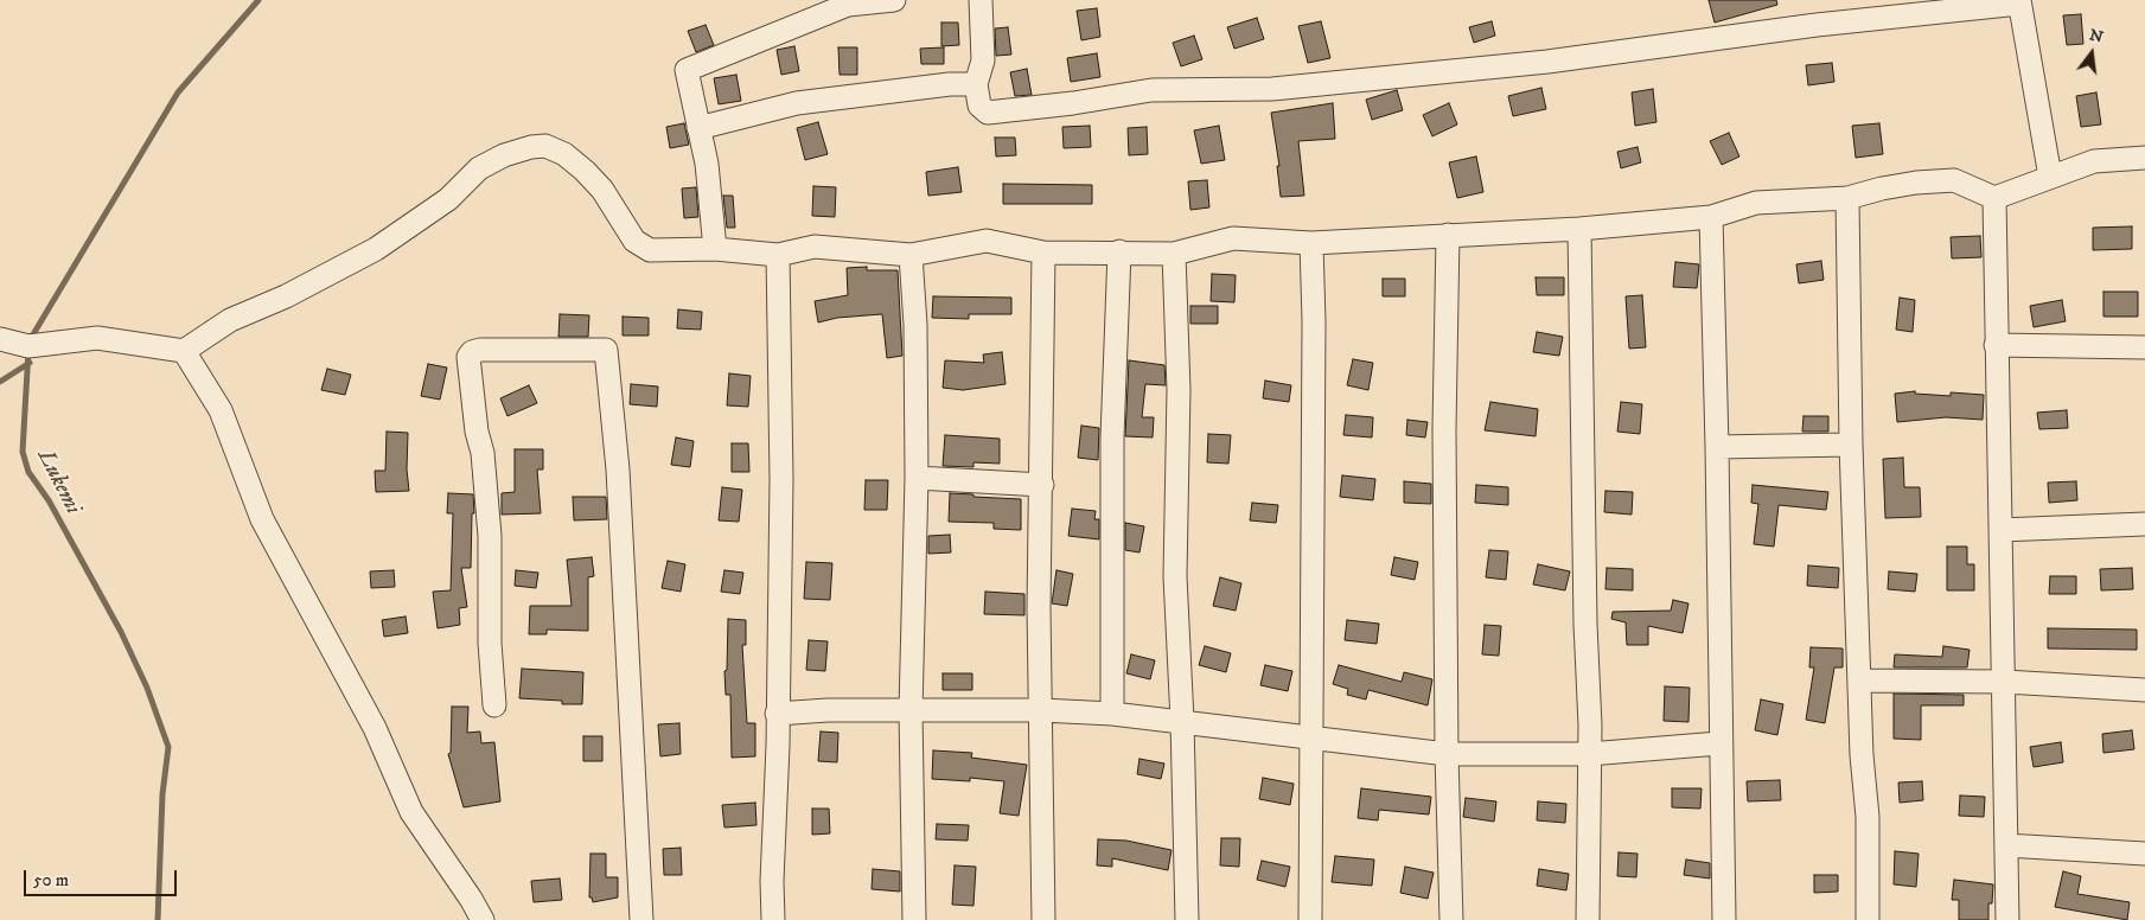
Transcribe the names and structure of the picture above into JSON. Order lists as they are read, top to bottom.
{
  "water": ["Lukemi"],
  "scale_bar": "50 m",
  "north": "top"
}
